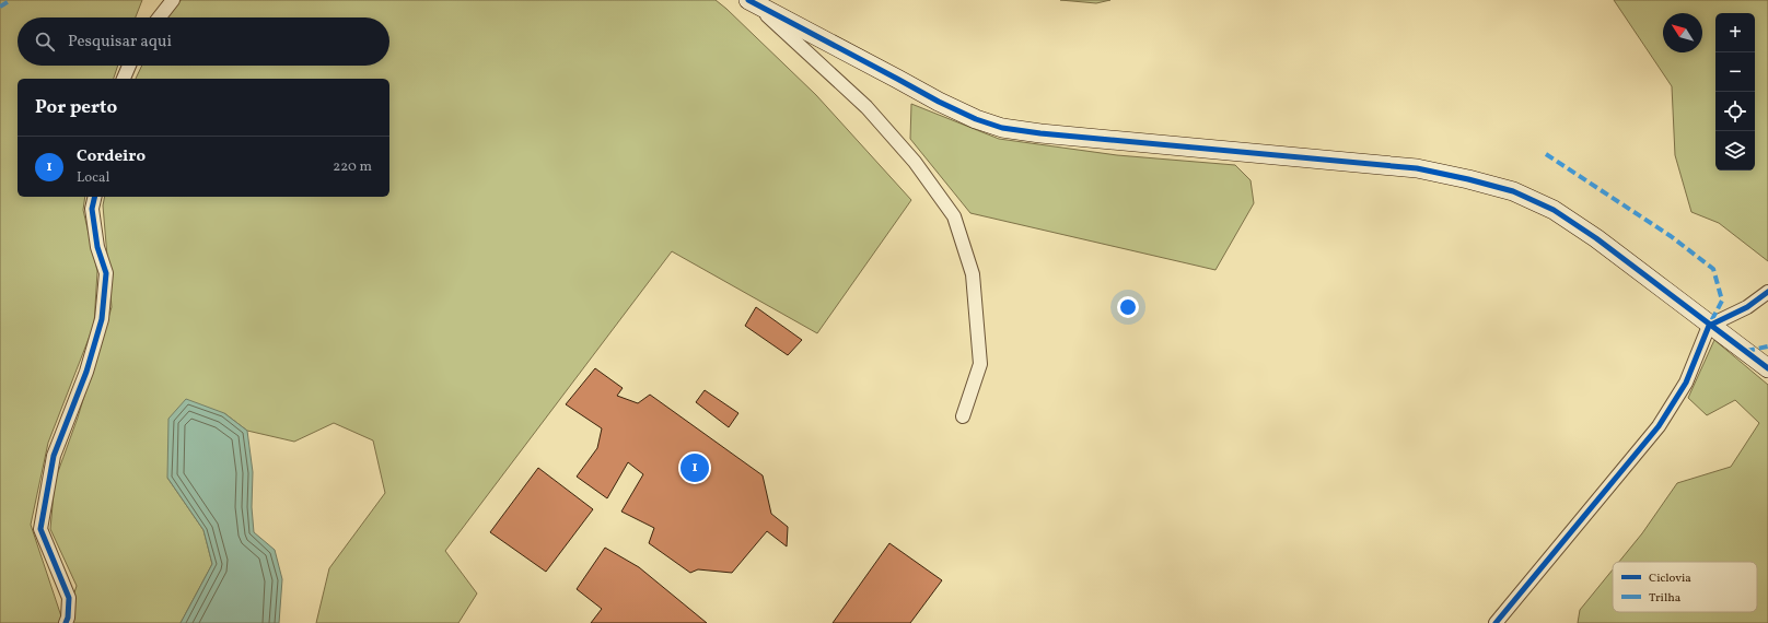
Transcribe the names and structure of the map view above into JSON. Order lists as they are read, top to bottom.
{
  "legend": ["Ciclovia", "Trilha"],
  "north": "top left",
  "page": {
    "map_buttons": ["+", "−"],
    "search": "Pesquisar aqui",
    "heading": "Por perto",
    "list": [
      {
        "mark": "1",
        "name": "Cordeiro",
        "note": "Local",
        "value": "220 m"
      }
    ],
    "pins": "1"
  }
}
